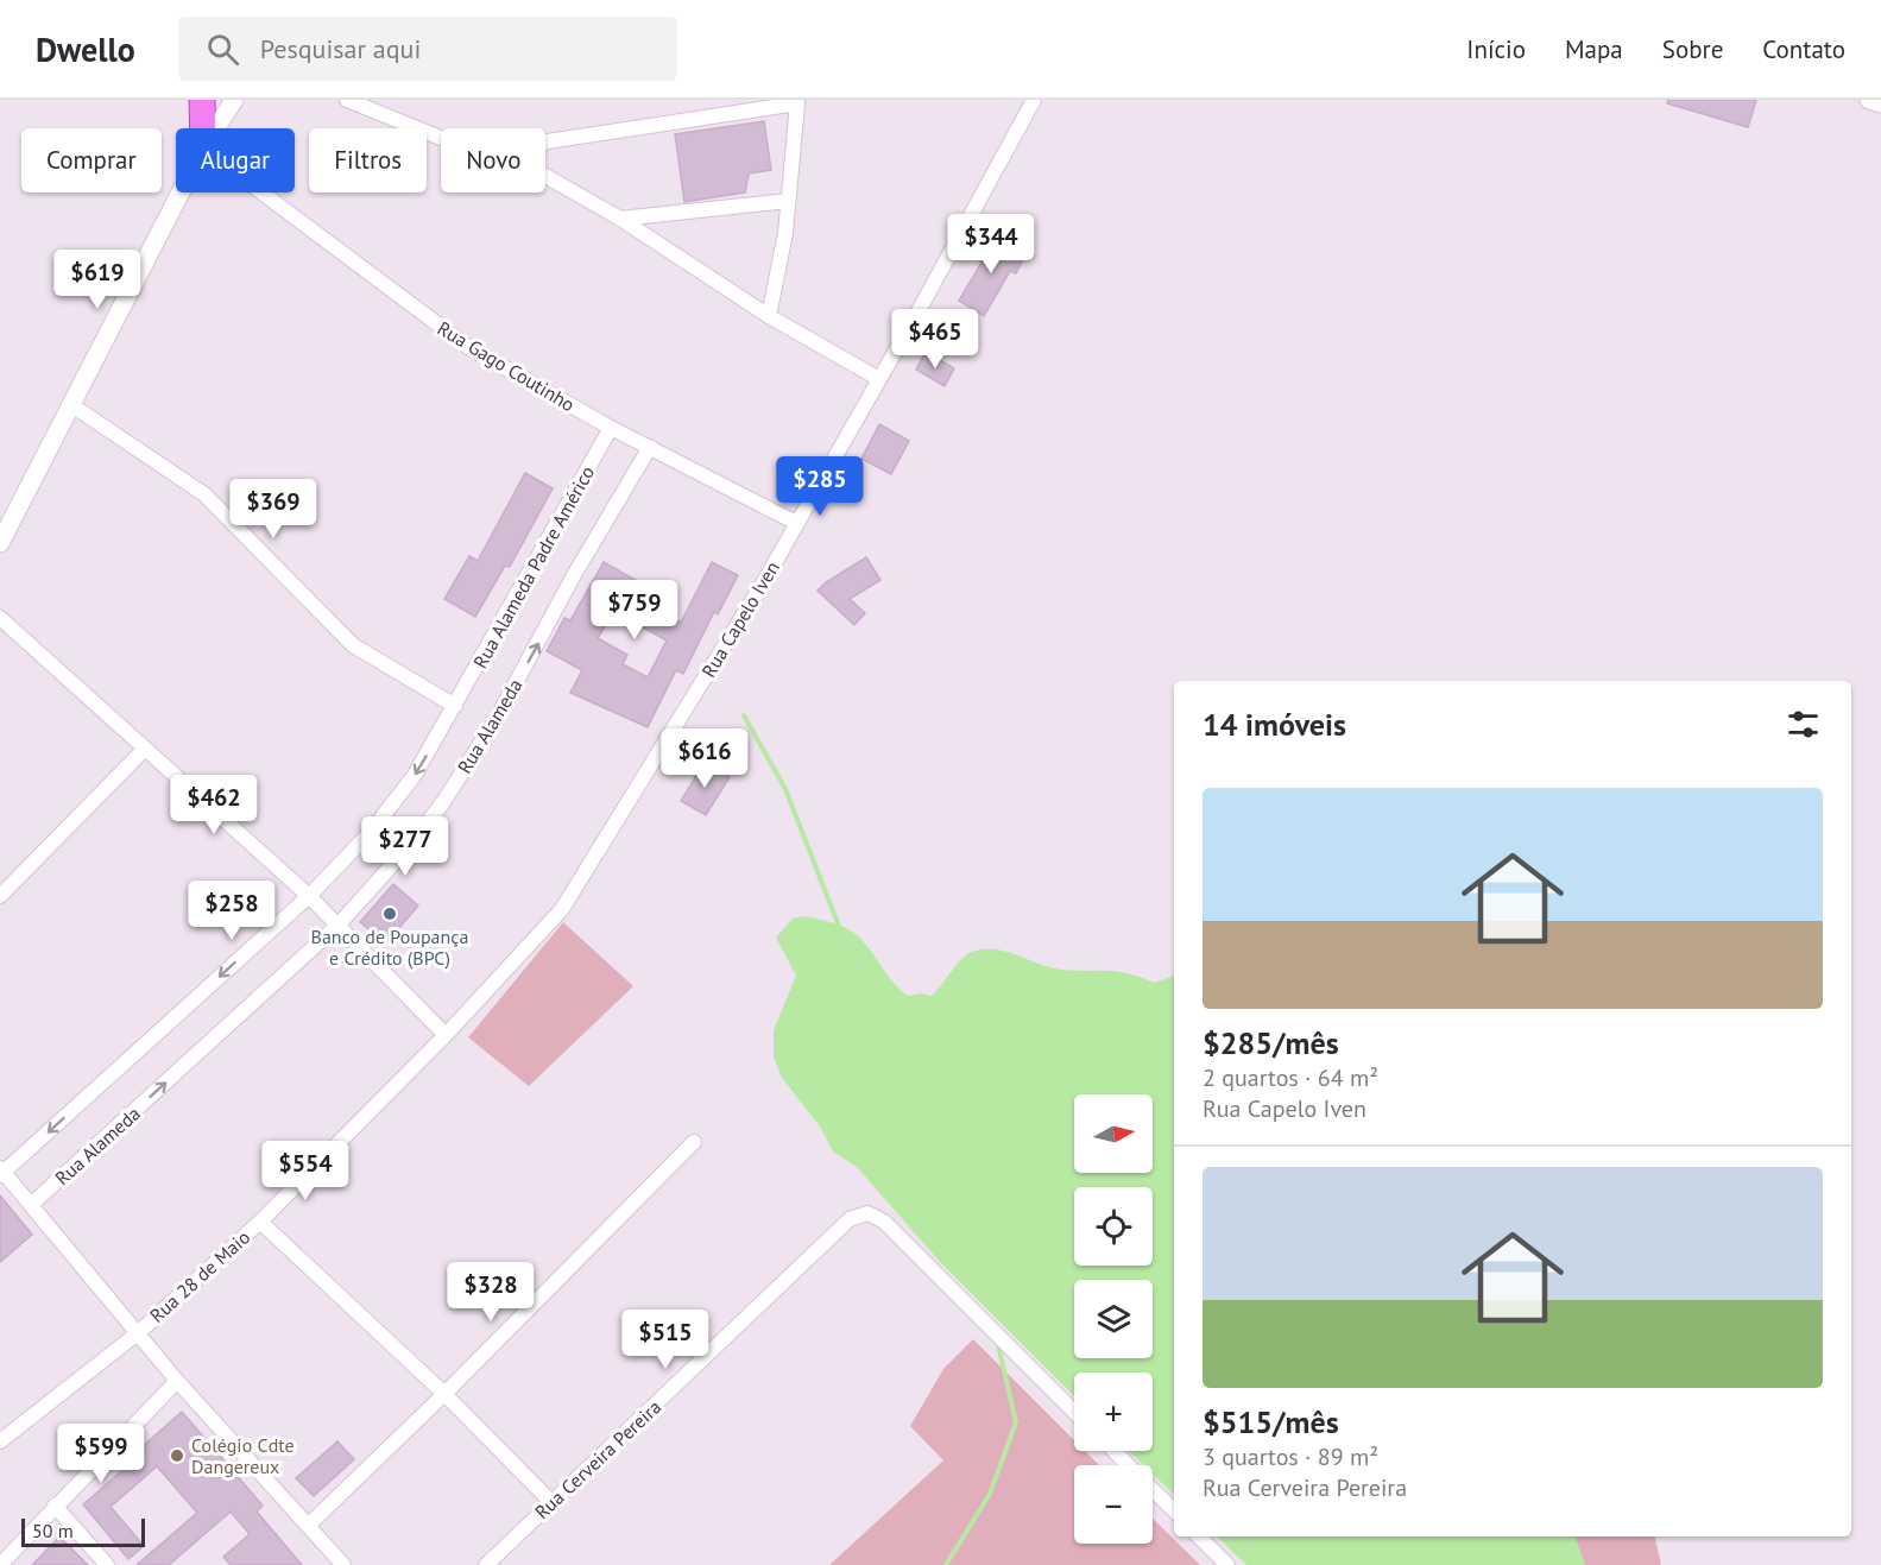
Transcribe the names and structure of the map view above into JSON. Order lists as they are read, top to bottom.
{
  "streets": {
    "street": [
      "Rua Gago Coutinho",
      "Rua Alameda Padre Américo",
      "Rua Capelo Iven",
      "Rua Alameda",
      "Rua 28 de Maio",
      "Rua Cerveira Pereira"
    ]
  },
  "crossings": [
    ["Rua Gago Coutinho", "Rua Alameda Padre Américo"],
    ["Rua Gago Coutinho", "Rua Capelo Iven"],
    ["Rua Gago Coutinho", "Rua Alameda"],
    ["Rua Alameda Padre Américo", "Rua Alameda"],
    ["Rua Capelo Iven", "Rua 28 de Maio"]
  ],
  "places": ["Banco de Poupança e Crédito (BPC)", "Colégio Cdte Dangereux"],
  "scale_bar": "50 m",
  "north": "right",
  "page": {
    "header": "Dwello",
    "search": "Pesquisar aqui",
    "nav": [
      "Início",
      "Mapa",
      "Sobre",
      "Contato"
    ],
    "chip": [
      "Comprar",
      "Alugar",
      "Filtros",
      "Novo"
    ],
    "price": [
      "$344",
      "$619",
      "$465",
      "$285",
      "$369",
      "$759",
      "$616",
      "$462",
      "$277",
      "$258",
      "$554",
      "$328",
      "$515",
      "$599"
    ],
    "heading": "14 imóveis",
    "list": [
      {
        "name": "$285/mês",
        "note": "2 quartos · 64 m² · Rua Capelo Iven"
      },
      {
        "name": "$515/mês",
        "note": "3 quartos · 89 m² · Rua Cerveira Pereira"
      }
    ],
    "map_buttons": ["+", "−"],
    "scale": "50 m"
  }
}
